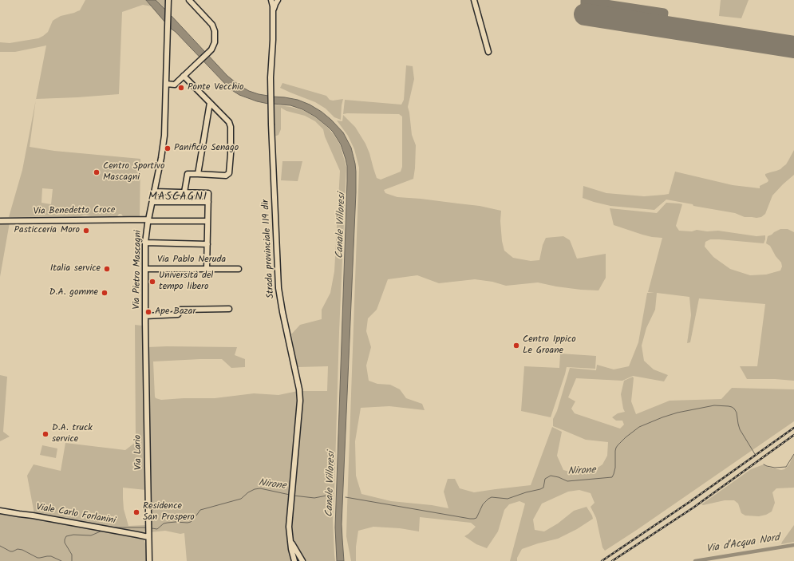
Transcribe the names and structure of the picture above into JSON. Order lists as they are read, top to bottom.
{
  "streets": {
    "street": [
      "Via Benedetto Croce",
      "Strada provinciale 119 dir",
      "Via Pablo Neruda",
      "Via Pietro Mascagni",
      "Via Lario",
      "Viale Carlo Forlanini"
    ]
  },
  "crossings": [
    ["Via Benedetto Croce", "Via Pietro Mascagni"],
    ["Via Pablo Neruda", "Via Pietro Mascagni"],
    ["Via Pietro Mascagni", "Via Lario"],
    ["Via Lario", "Viale Carlo Forlanini"]
  ],
  "districts": ["MASCAGNI"],
  "water": ["Canale Villoresi", "Nirone", "Via d'Acqua Nord"],
  "places": [
    "Ponte Vecchio",
    "Panificio Senago",
    "Centro Sportivo Mascagni",
    "Pasticceria Moro",
    "Italia service",
    "Università del tempo libero",
    "D.A. gomme",
    "Ape Bazar",
    "Centro Ippico Le Groane",
    "D.A. truck service",
    "Residence San Prospero"
  ]
}
